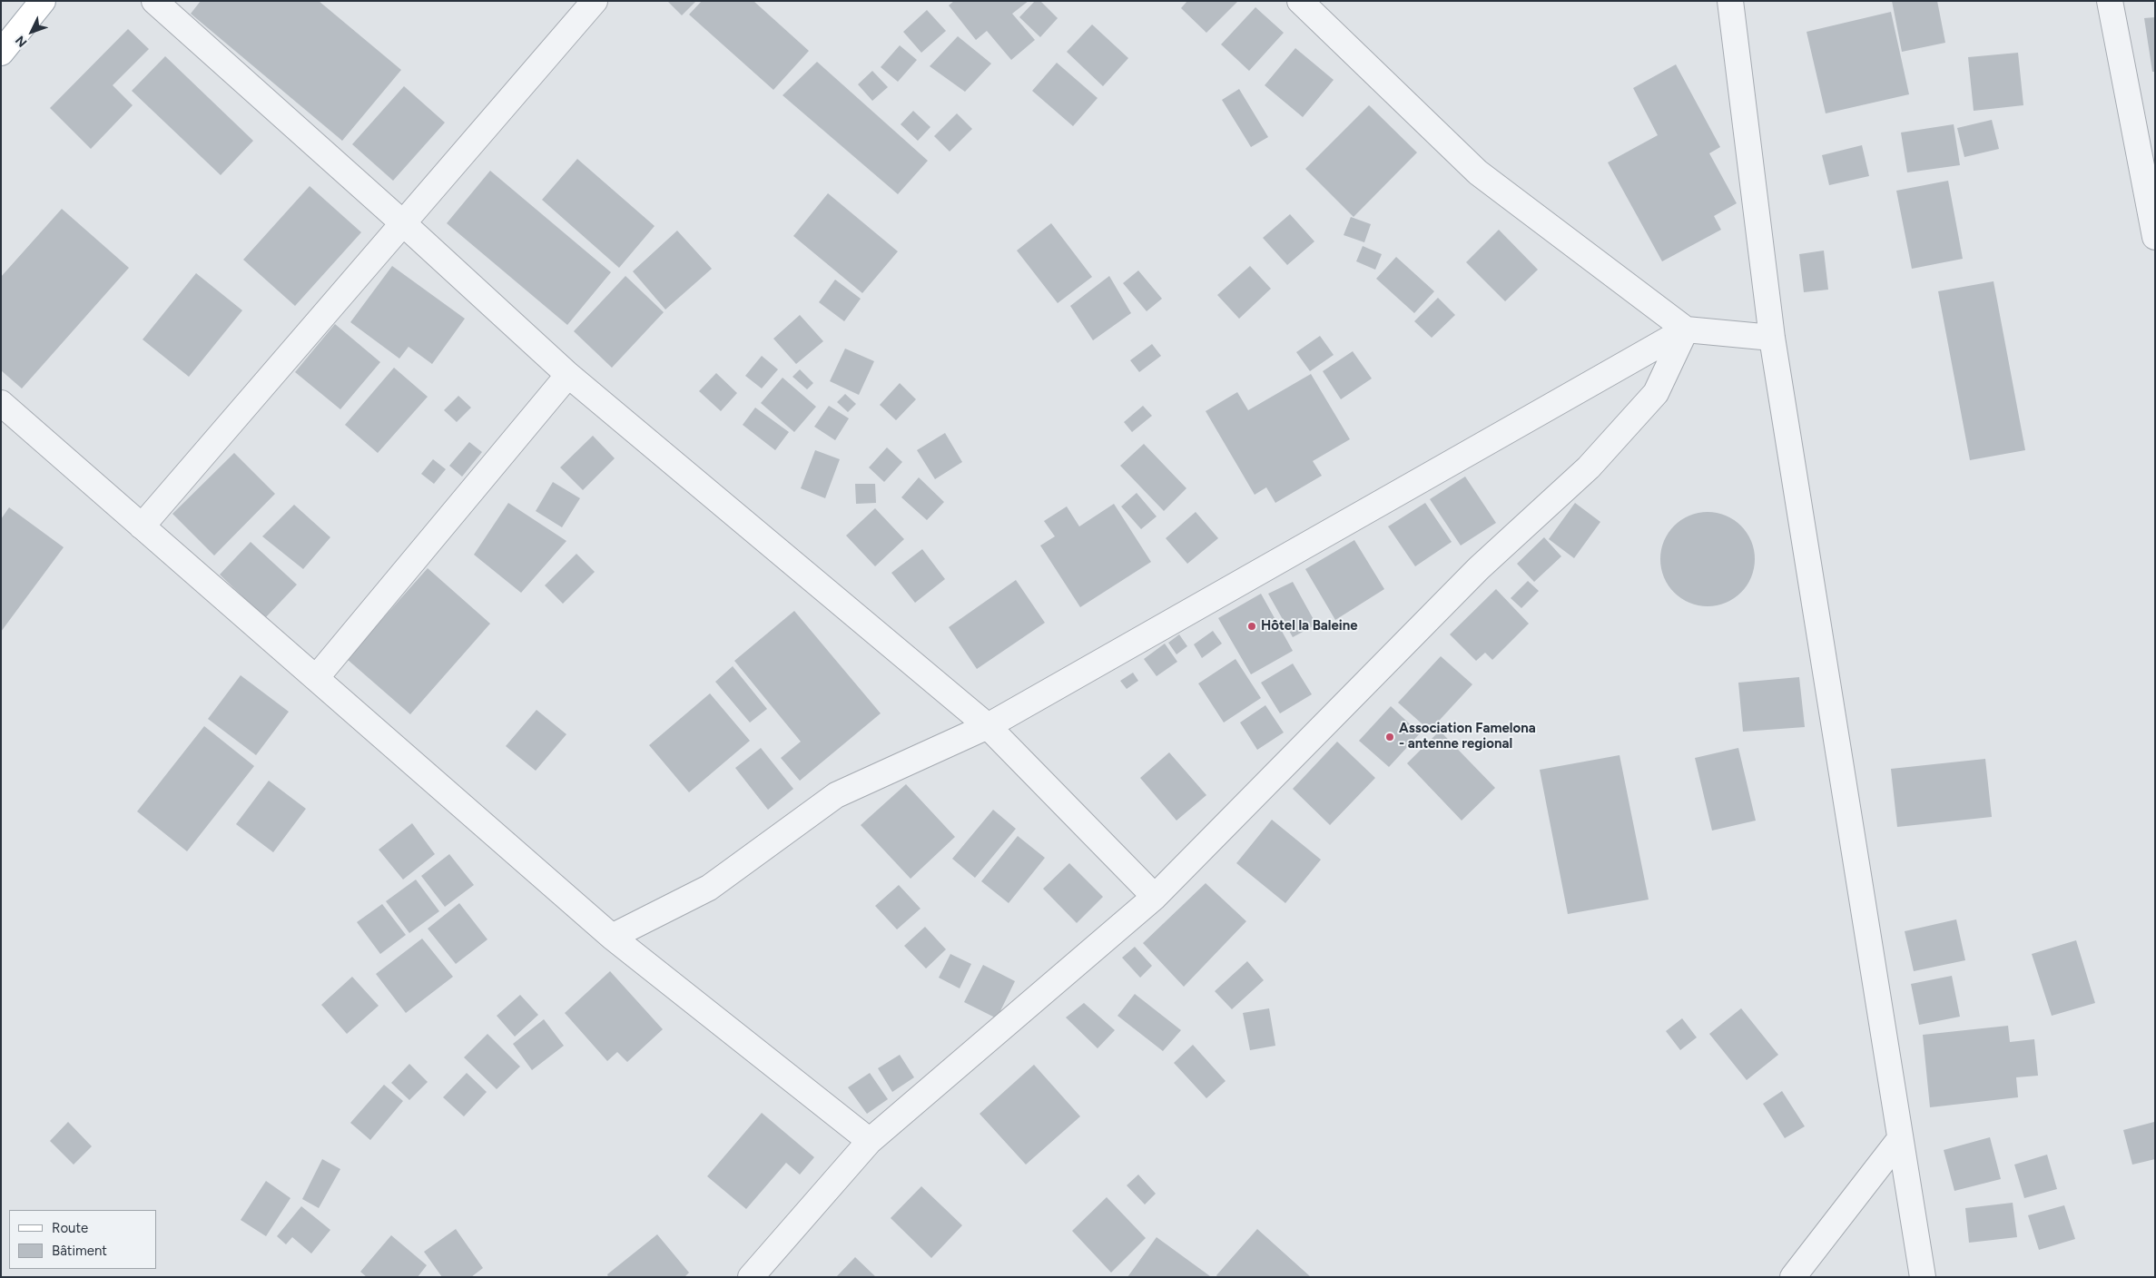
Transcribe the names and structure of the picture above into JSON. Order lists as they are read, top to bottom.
{
  "places": ["Hôtel la Baleine", "Association Famelona - antenne regional"],
  "legend": ["Route", "Bâtiment"],
  "north": "bottom left"
}
